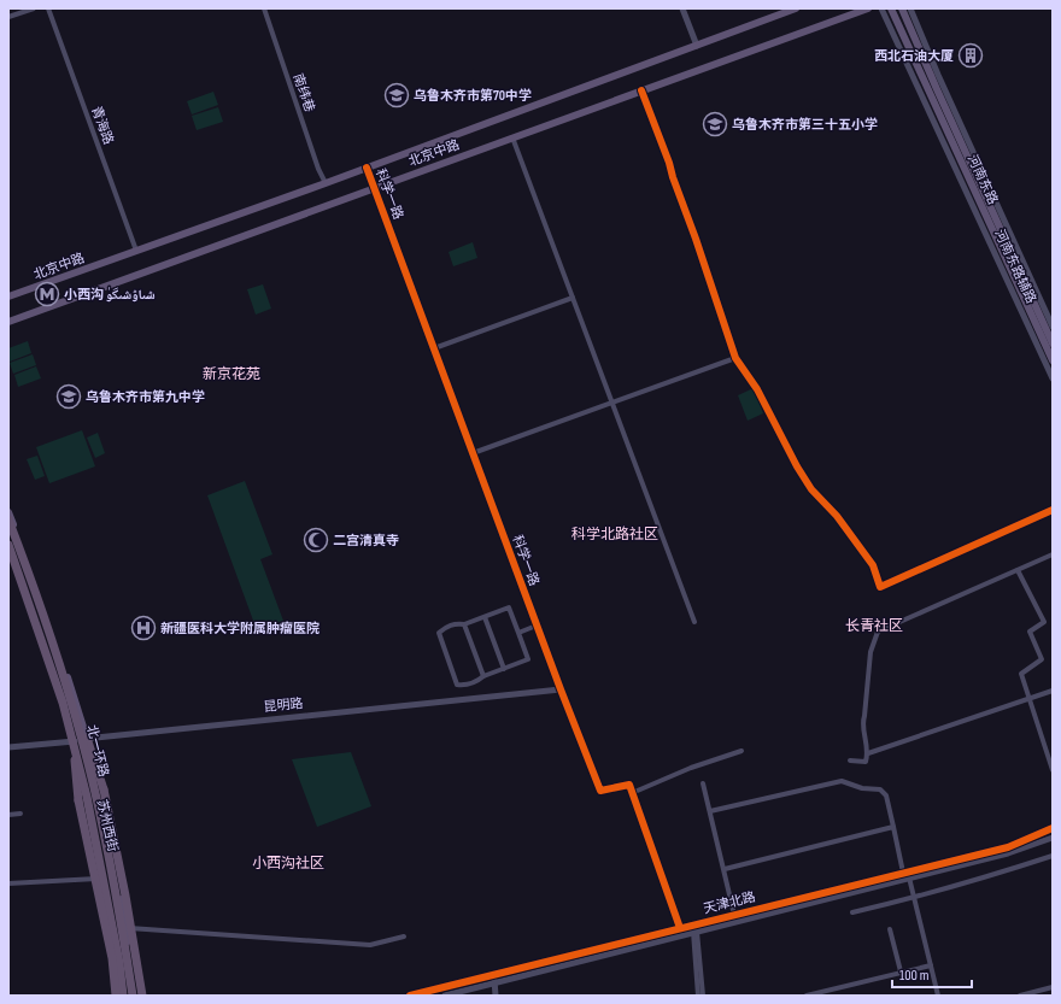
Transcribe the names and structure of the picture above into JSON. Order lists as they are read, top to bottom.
{
  "streets": {
    "highway": ["北一环路"],
    "main road": ["北京中路", "河南东路", "苏州西街"],
    "street": [
      "南纬巷",
      "青海路",
      "科学一路",
      "河南东路辅路",
      "昆明路",
      "天津北路"
    ]
  },
  "crossings": [
    ["南纬巷", "北京中路"],
    ["青海路", "北京中路"],
    ["北京中路", "科学一路"],
    ["科学一路", "昆明路"],
    ["昆明路", "苏州西街"],
    ["北一环路", "苏州西街"]
  ],
  "districts": [
    "新京花苑",
    "科学北路社区",
    "长青社区",
    "小西沟社区"
  ],
  "places": {
    "building": ["西北石油大厦"],
    "school or university": ["乌鲁木齐市第70中学", "乌鲁木齐市第三十五小学", "乌鲁木齐市第九中学"],
    "metro station": ["小西沟 شىاۋشىگۈ"],
    "mosque": ["二宫清真寺"],
    "hospital": ["新疆医科大学附属肿瘤医院"]
  },
  "scale_bar": "100 m"
}
